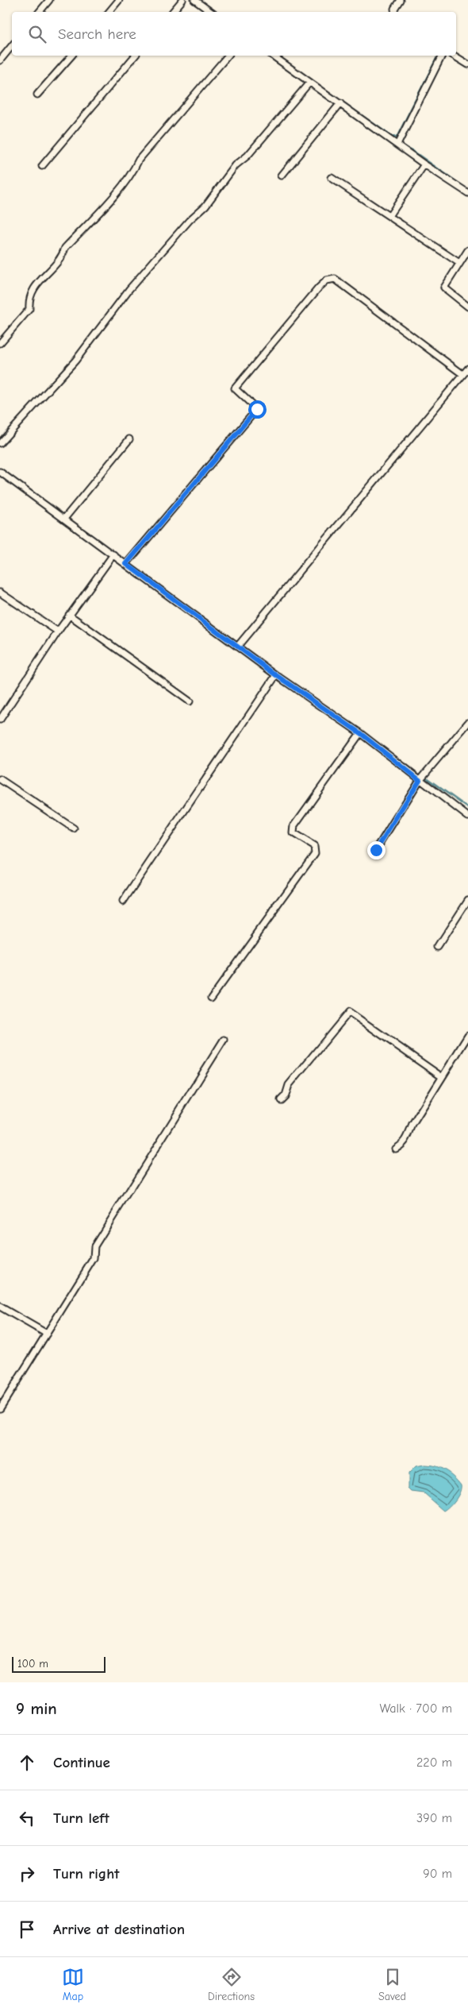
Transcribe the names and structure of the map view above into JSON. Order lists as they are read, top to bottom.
{
  "scale_bar": "100 m",
  "page": {
    "search": "Search here",
    "scale": "100 m",
    "heading": ["9 min", "Walk · 700 m"],
    "list": [
      ["Continue", "220 m"],
      ["Turn left", "390 m"],
      ["Turn right", "90 m"],
      "Arrive at destination"
    ],
    "nav": ["Map", "Directions", "Saved"]
  }
}
